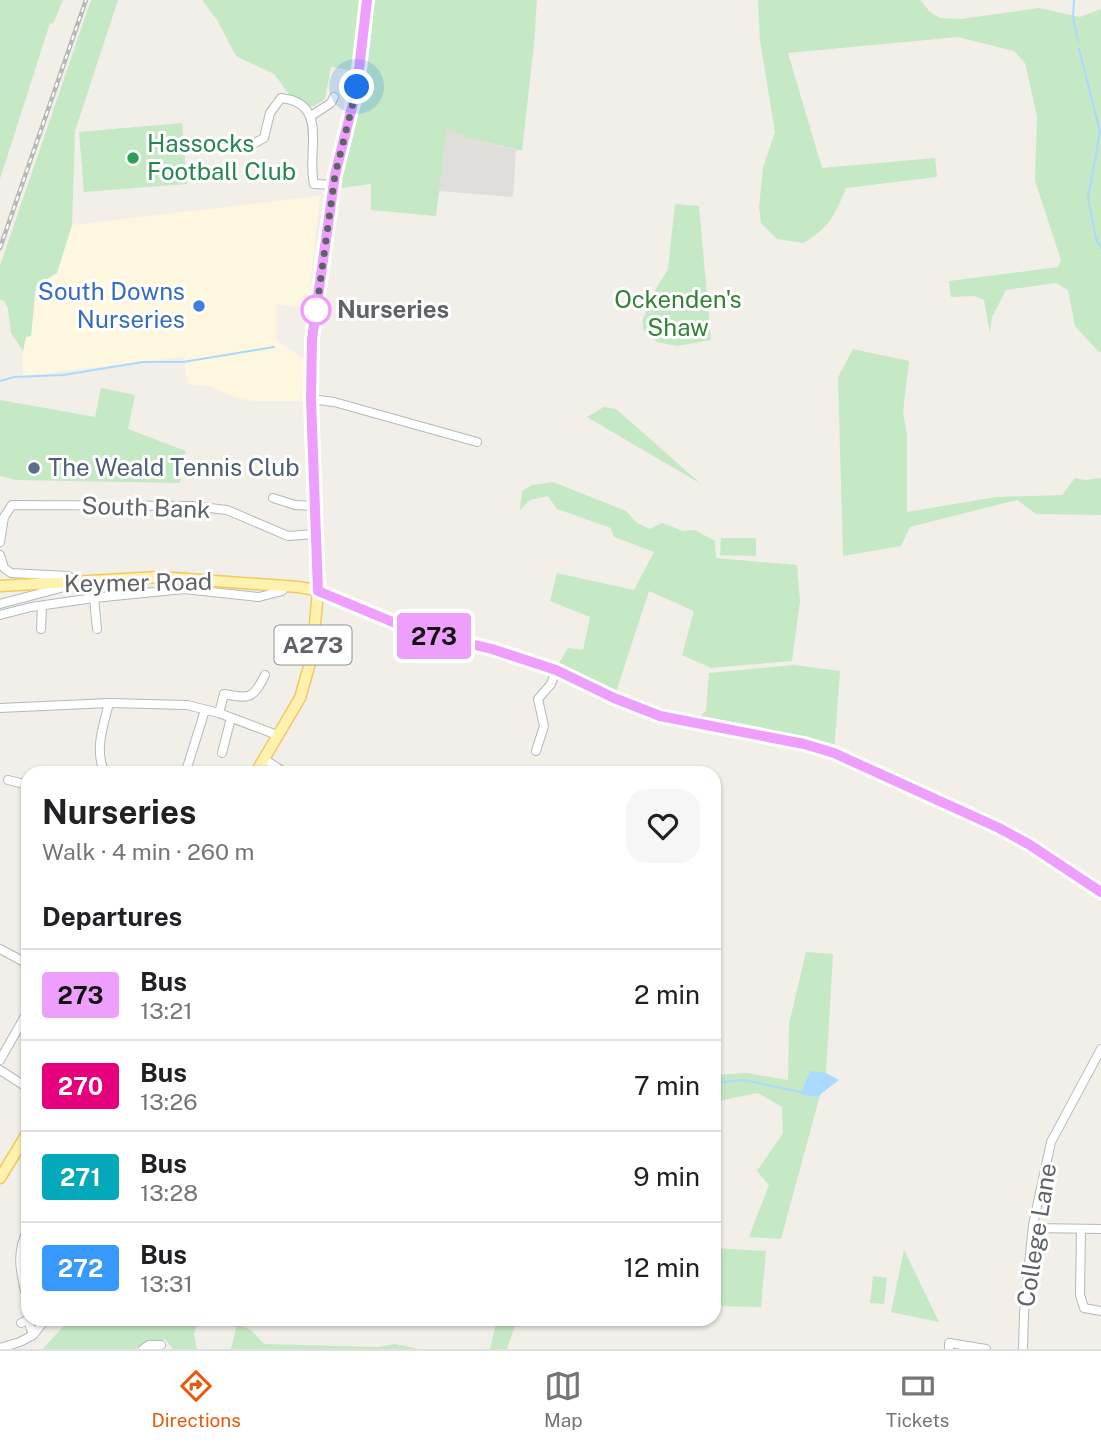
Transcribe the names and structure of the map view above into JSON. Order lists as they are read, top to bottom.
{
  "streets": {
    "main road": ["Keymer Road", "A273"],
    "street": ["South Bank", "College Lane"]
  },
  "crossings": [
    ["South Bank", "A273"],
    ["Keymer Road", "A273"]
  ],
  "parks": ["Ockenden's Shaw"],
  "places": [
    "Hassocks Football Club",
    "South Downs Nurseries",
    "Nurseries",
    "The Weald Tennis Club"
  ],
  "lines": ["bus line 273"],
  "page": {
    "on_map": "273",
    "heading": [
      ["Nurseries", "Walk · 4 min · 260 m"],
      "Departures"
    ],
    "list": [
      {
        "mark": "273",
        "name": "Bus",
        "note": "13:21",
        "value": "2 min"
      },
      {
        "mark": "270",
        "name": "Bus",
        "note": "13:26",
        "value": "7 min"
      },
      {
        "mark": "271",
        "name": "Bus",
        "note": "13:28",
        "value": "9 min"
      },
      {
        "mark": "272",
        "name": "Bus",
        "note": "13:31",
        "value": "12 min"
      }
    ],
    "tabs": ["Directions", "Map", "Tickets"]
  }
}
